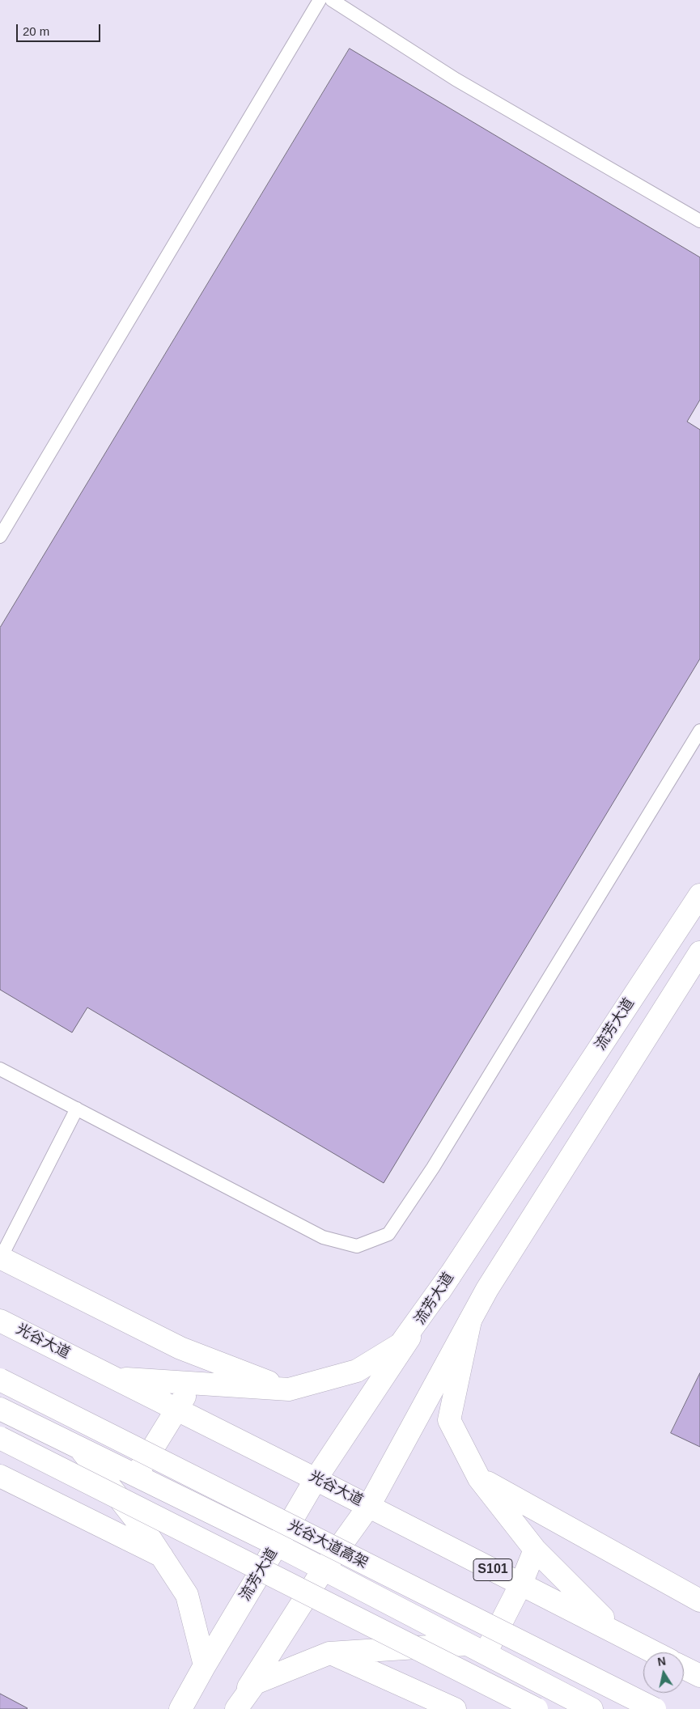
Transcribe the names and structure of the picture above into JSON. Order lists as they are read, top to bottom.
{
  "streets": {
    "main road": [
      "流芳大道",
      "光谷大道",
      "光谷大道高架",
      "S101"
    ]
  },
  "crossings": [
    ["流芳大道", "光谷大道"]
  ],
  "scale_bar": "20 m",
  "north": "top"
}
